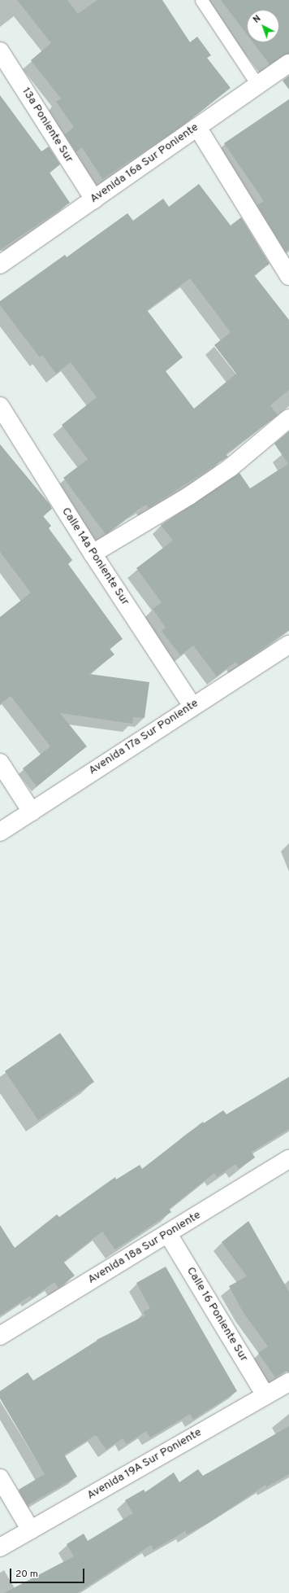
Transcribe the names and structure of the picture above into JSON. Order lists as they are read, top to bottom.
{
  "streets": {
    "street": [
      "13a Poniente Sur",
      "Avenida 16a Sur Poniente",
      "Calle 14a Poniente Sur",
      "Avenida 17a Sur Poniente",
      "Avenida 18a Sur Poniente",
      "Calle 16 Poniente Sur",
      "Avenida 19A Sur Poniente"
    ]
  },
  "crossings": [
    ["13a Poniente Sur", "Avenida 16a Sur Poniente"],
    ["Calle 14a Poniente Sur", "Avenida 17a Sur Poniente"],
    ["Avenida 18a Sur Poniente", "Calle 16 Poniente Sur"],
    ["Calle 16 Poniente Sur", "Avenida 19A Sur Poniente"]
  ],
  "scale_bar": "20 m",
  "north": "top left"
}
